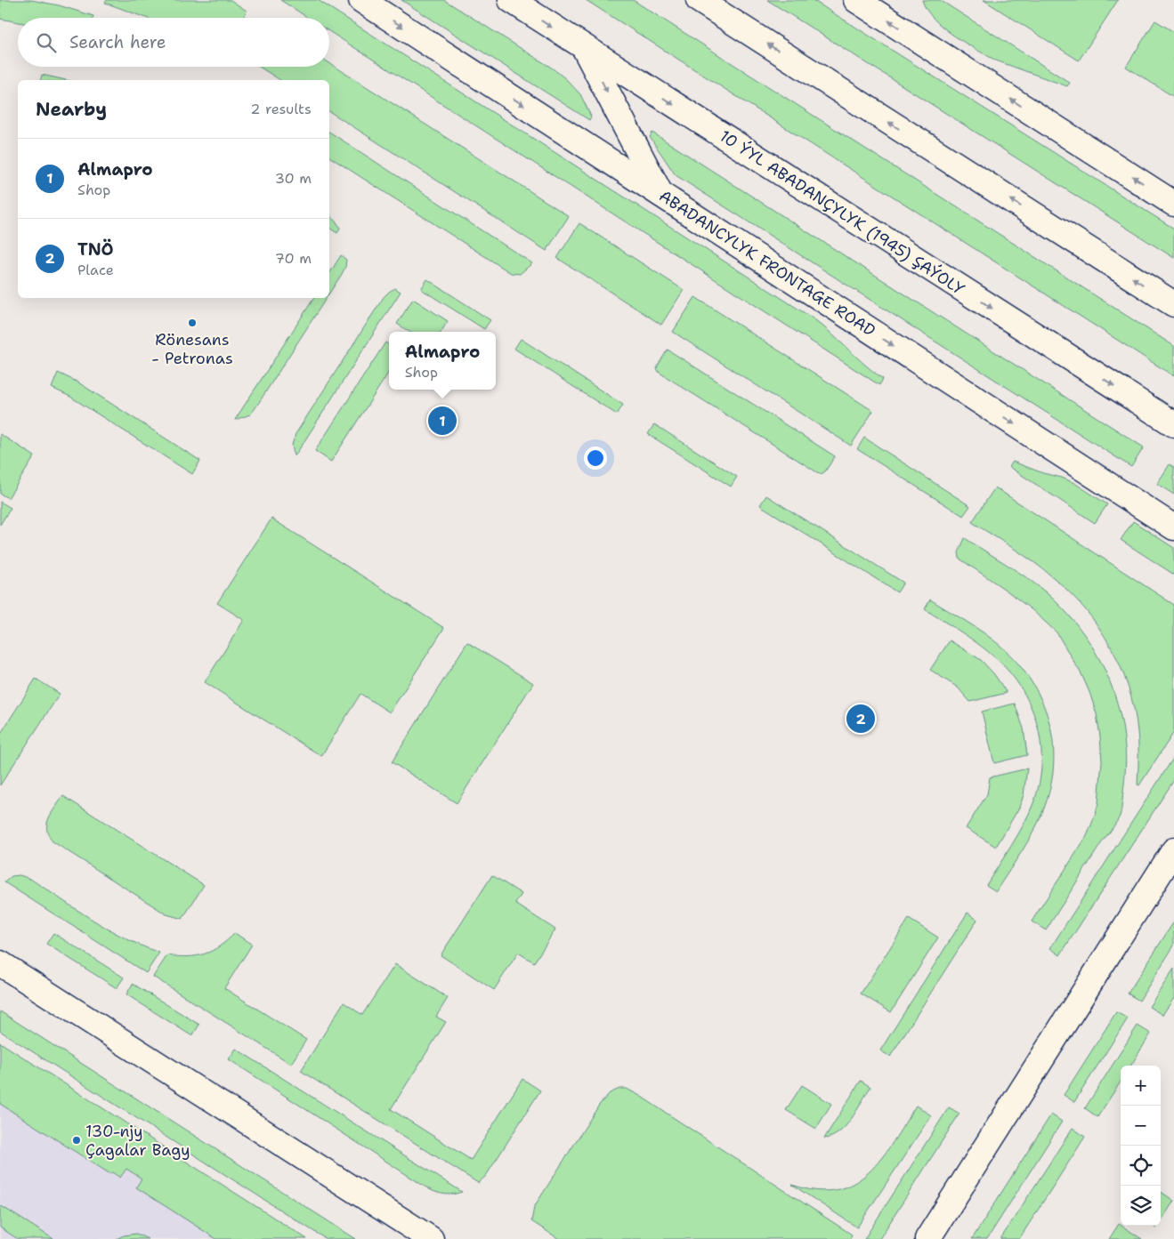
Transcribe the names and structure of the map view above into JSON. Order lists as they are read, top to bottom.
{
  "streets": {
    "street": ["10 ÝYL ABADANÇYLYK (1945) ŞAÝOLY", "ABADANCYLYK FRONTAGE ROAD"]
  },
  "places": ["Rönesans - Petronas", "130-njy Çagalar Bagy"],
  "page": {
    "search": "Search here",
    "heading": ["Nearby", "2 results"],
    "list": [
      {
        "mark": "1",
        "name": "Almapro",
        "note": "Shop",
        "value": "30 m"
      },
      {
        "mark": "2",
        "name": "TNÖ",
        "note": "Place",
        "value": "70 m"
      }
    ],
    "popup": ["Almapro", "Shop"],
    "pins": ["1", "2"],
    "map_buttons": ["+", "−"]
  }
}
